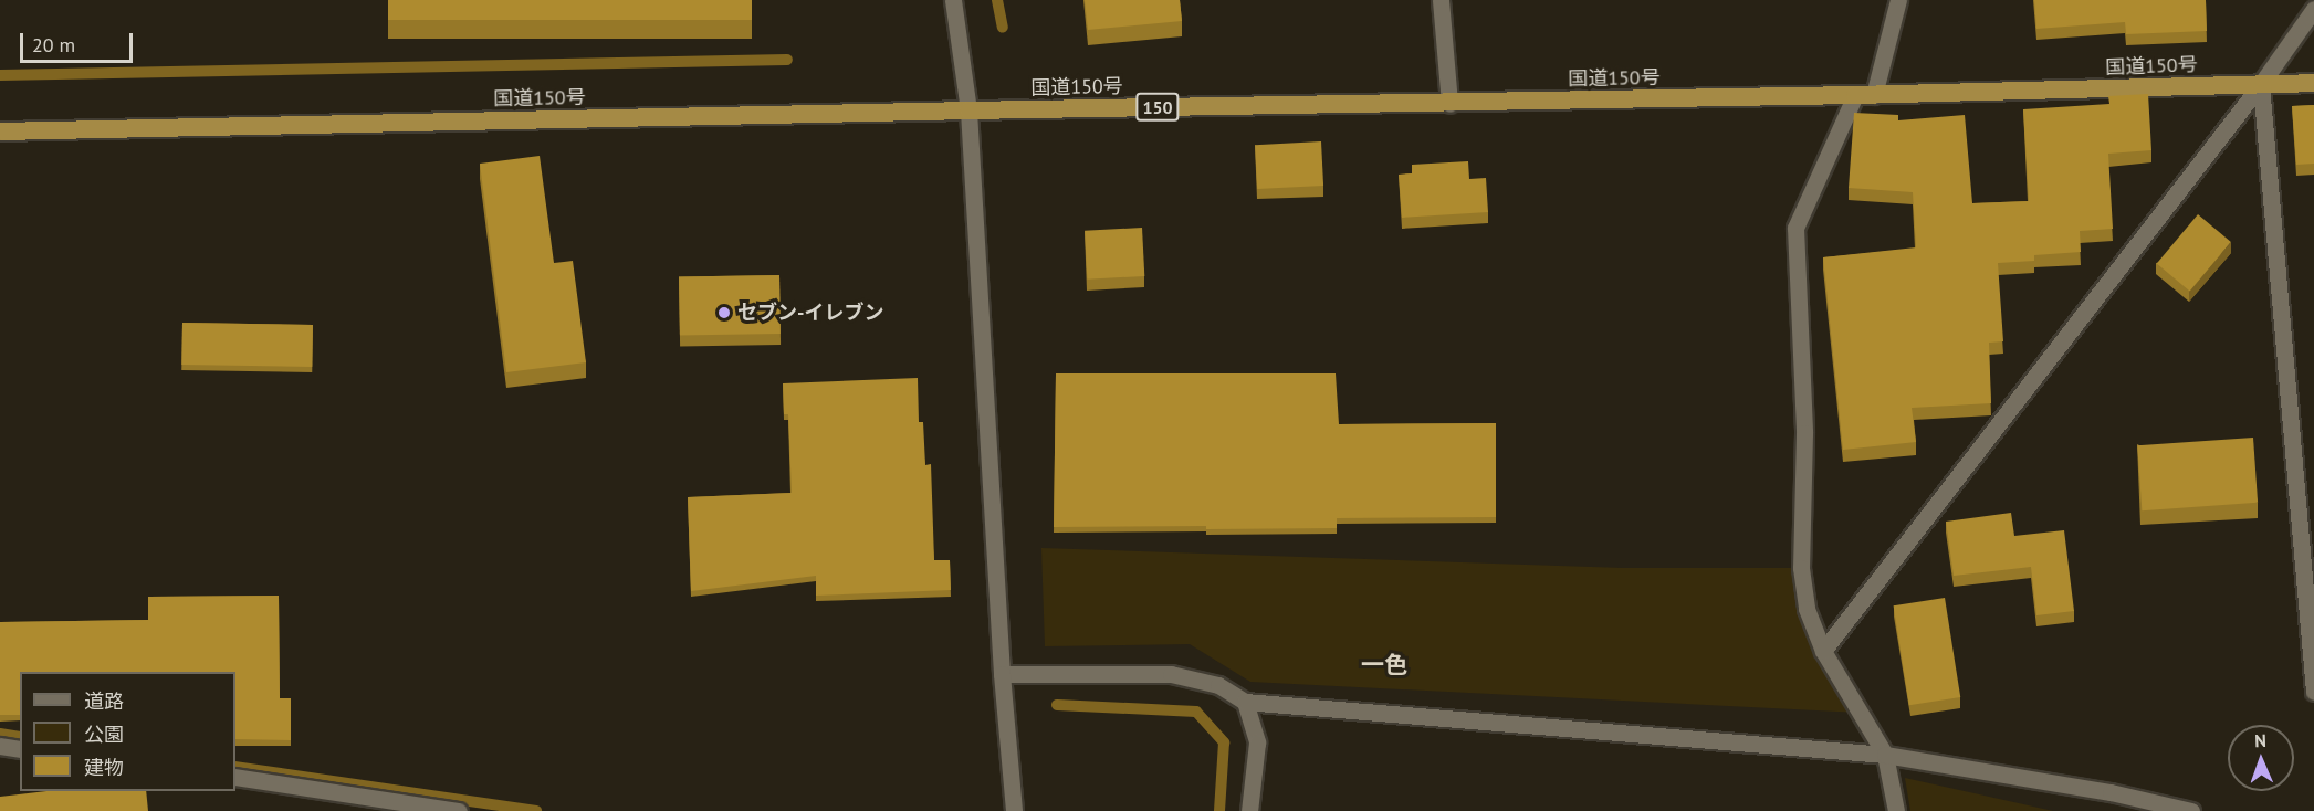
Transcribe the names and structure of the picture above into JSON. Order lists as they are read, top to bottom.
{
  "streets": {
    "highway": ["国道150号", "150"]
  },
  "districts": ["一色"],
  "places": ["セブン-イレブン"],
  "legend": ["道路", "公園", "建物"],
  "scale_bar": "20 m",
  "north": "top"
}
